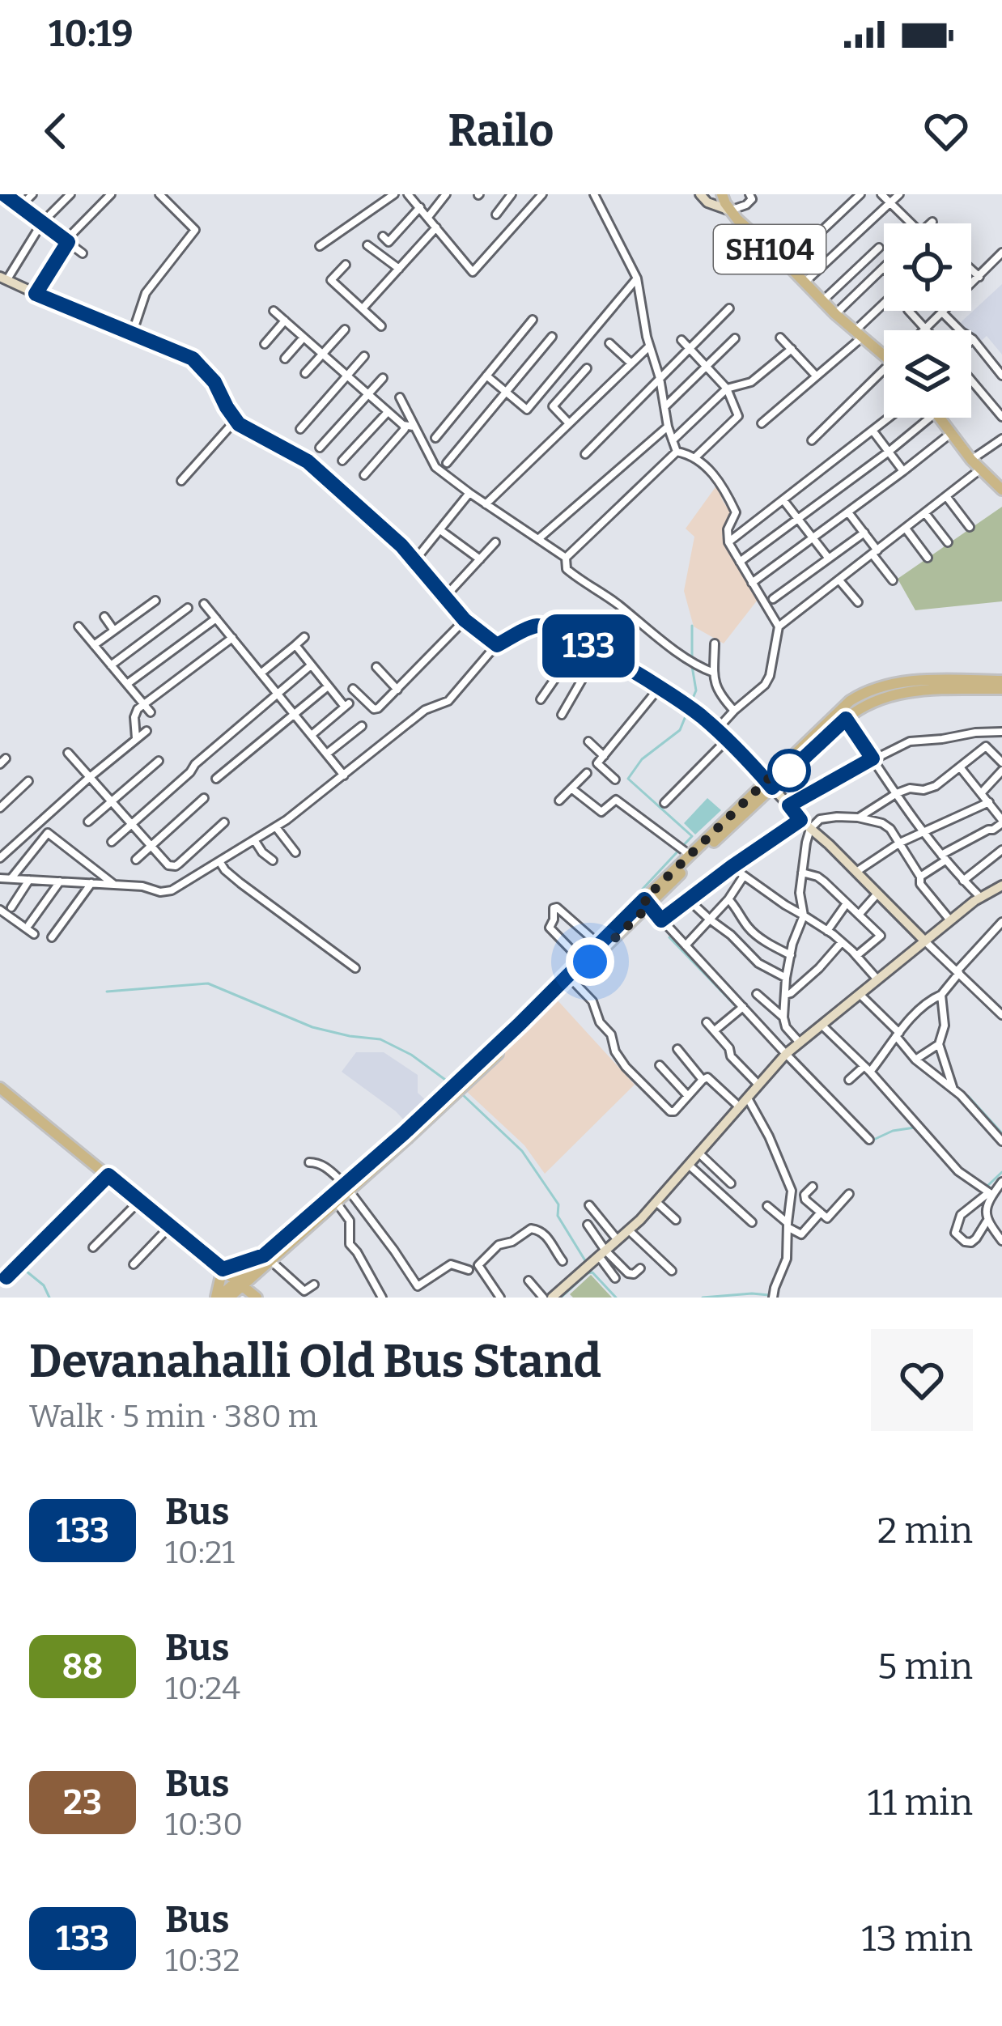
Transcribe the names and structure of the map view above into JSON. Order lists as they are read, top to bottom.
{
  "streets": {
    "main road": ["SH104"]
  },
  "lines": ["bus line 133"],
  "page": {
    "status": "10:19",
    "header": "Railo",
    "on_map": "133",
    "heading": ["Devanahalli Old Bus Stand", "Walk · 5 min · 380 m"],
    "list": [
      {
        "mark": "133",
        "name": "Bus",
        "note": "10:21",
        "value": "2 min"
      },
      {
        "mark": "88",
        "name": "Bus",
        "note": "10:24",
        "value": "5 min"
      },
      {
        "mark": "23",
        "name": "Bus",
        "note": "10:30",
        "value": "11 min"
      },
      {
        "mark": "133",
        "name": "Bus",
        "note": "10:32",
        "value": "13 min"
      }
    ]
  }
}
